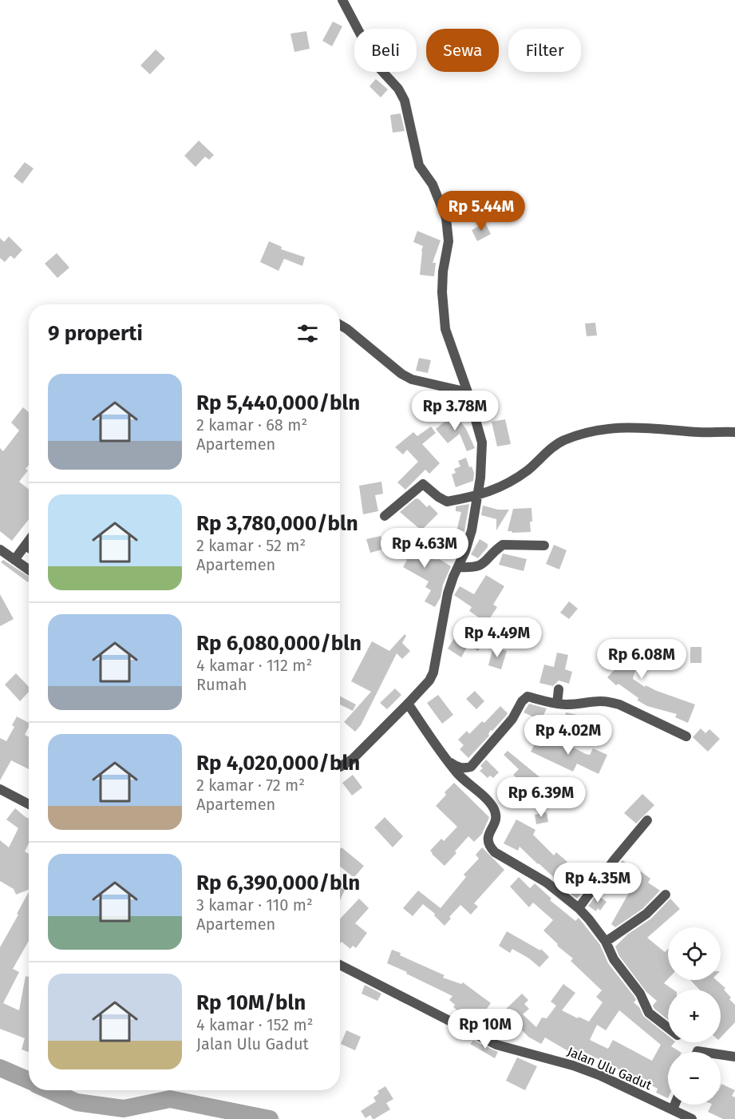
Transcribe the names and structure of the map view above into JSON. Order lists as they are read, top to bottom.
{
  "streets": {
    "street": ["Jalan Ulu Gadut"]
  },
  "page": {
    "chip": ["Beli", "Sewa", "Filter"],
    "price": [
      "Rp 5.44M",
      "Rp 3.78M",
      "Rp 4.63M",
      "Rp 4.49M",
      "Rp 6.08M",
      "Rp 4.02M",
      "Rp 6.39M",
      "Rp 4.35M",
      "Rp 10M"
    ],
    "heading": "9 properti",
    "list": [
      {
        "name": "Rp 5,440,000/bln",
        "note": "2 kamar · 68 m² · Apartemen"
      },
      {
        "name": "Rp 3,780,000/bln",
        "note": "2 kamar · 52 m² · Apartemen"
      },
      {
        "name": "Rp 6,080,000/bln",
        "note": "4 kamar · 112 m² · Rumah"
      },
      {
        "name": "Rp 4,020,000/bln",
        "note": "2 kamar · 72 m² · Apartemen"
      },
      {
        "name": "Rp 6,390,000/bln",
        "note": "3 kamar · 110 m² · Apartemen"
      },
      {
        "name": "Rp 10M/bln",
        "note": "4 kamar · 152 m² · Jalan Ulu Gadut"
      }
    ],
    "map_buttons": ["+", "−"]
  }
}
